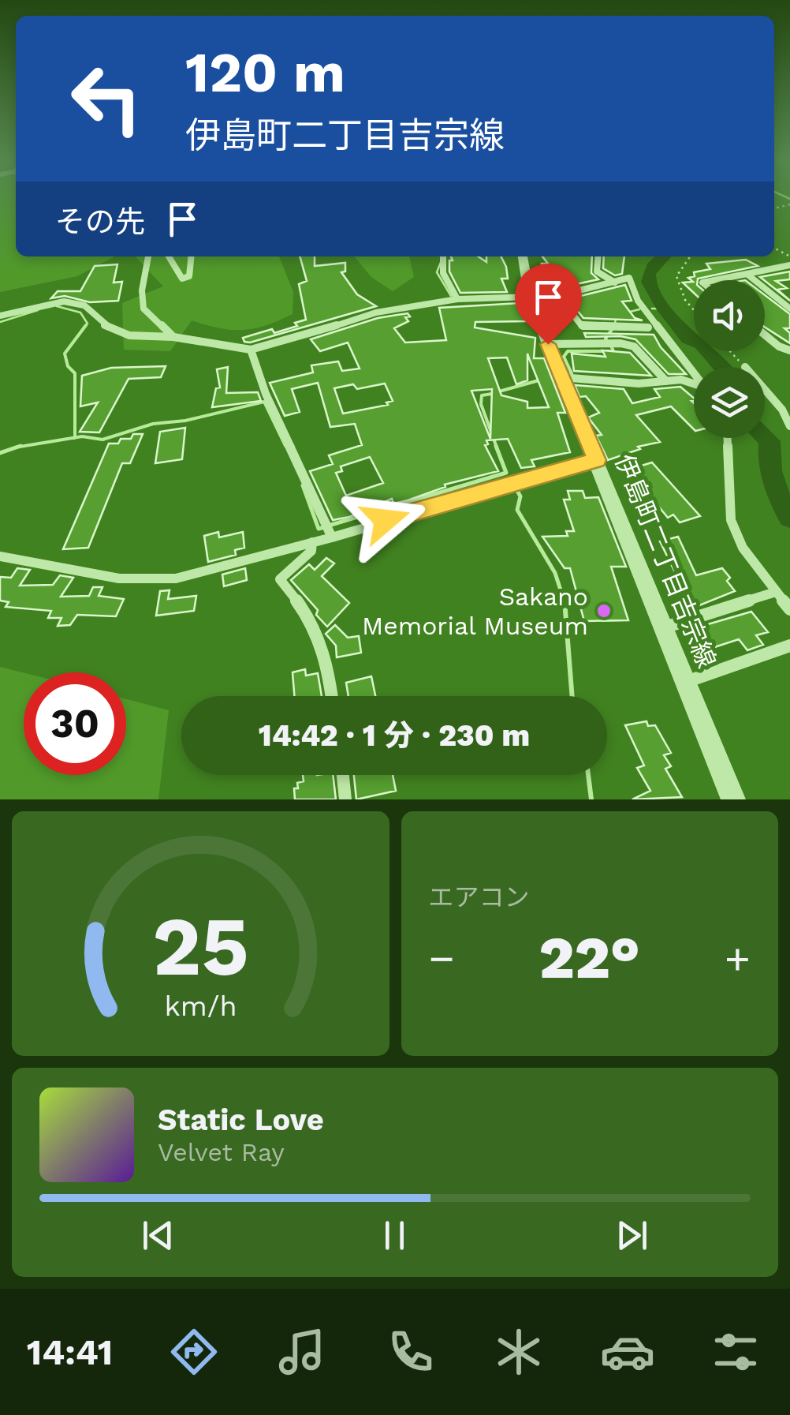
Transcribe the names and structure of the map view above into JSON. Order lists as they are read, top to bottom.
{
  "streets": {
    "street": ["伊島町二丁目吉宗線"]
  },
  "places": ["Sakano Memorial Museum"],
  "page": {
    "turn": ["120 m", "伊島町二丁目吉宗線"],
    "then": "その先",
    "limit": "30",
    "trip": "14:42 · 1 分 · 230 m",
    "tile": "エアコン",
    "heat": ["−", "22°", "+"],
    "song": ["Static Love", "Velvet Ray"],
    "tabs": "14:41",
    "gauge": ["25", "km/h"]
  }
}
